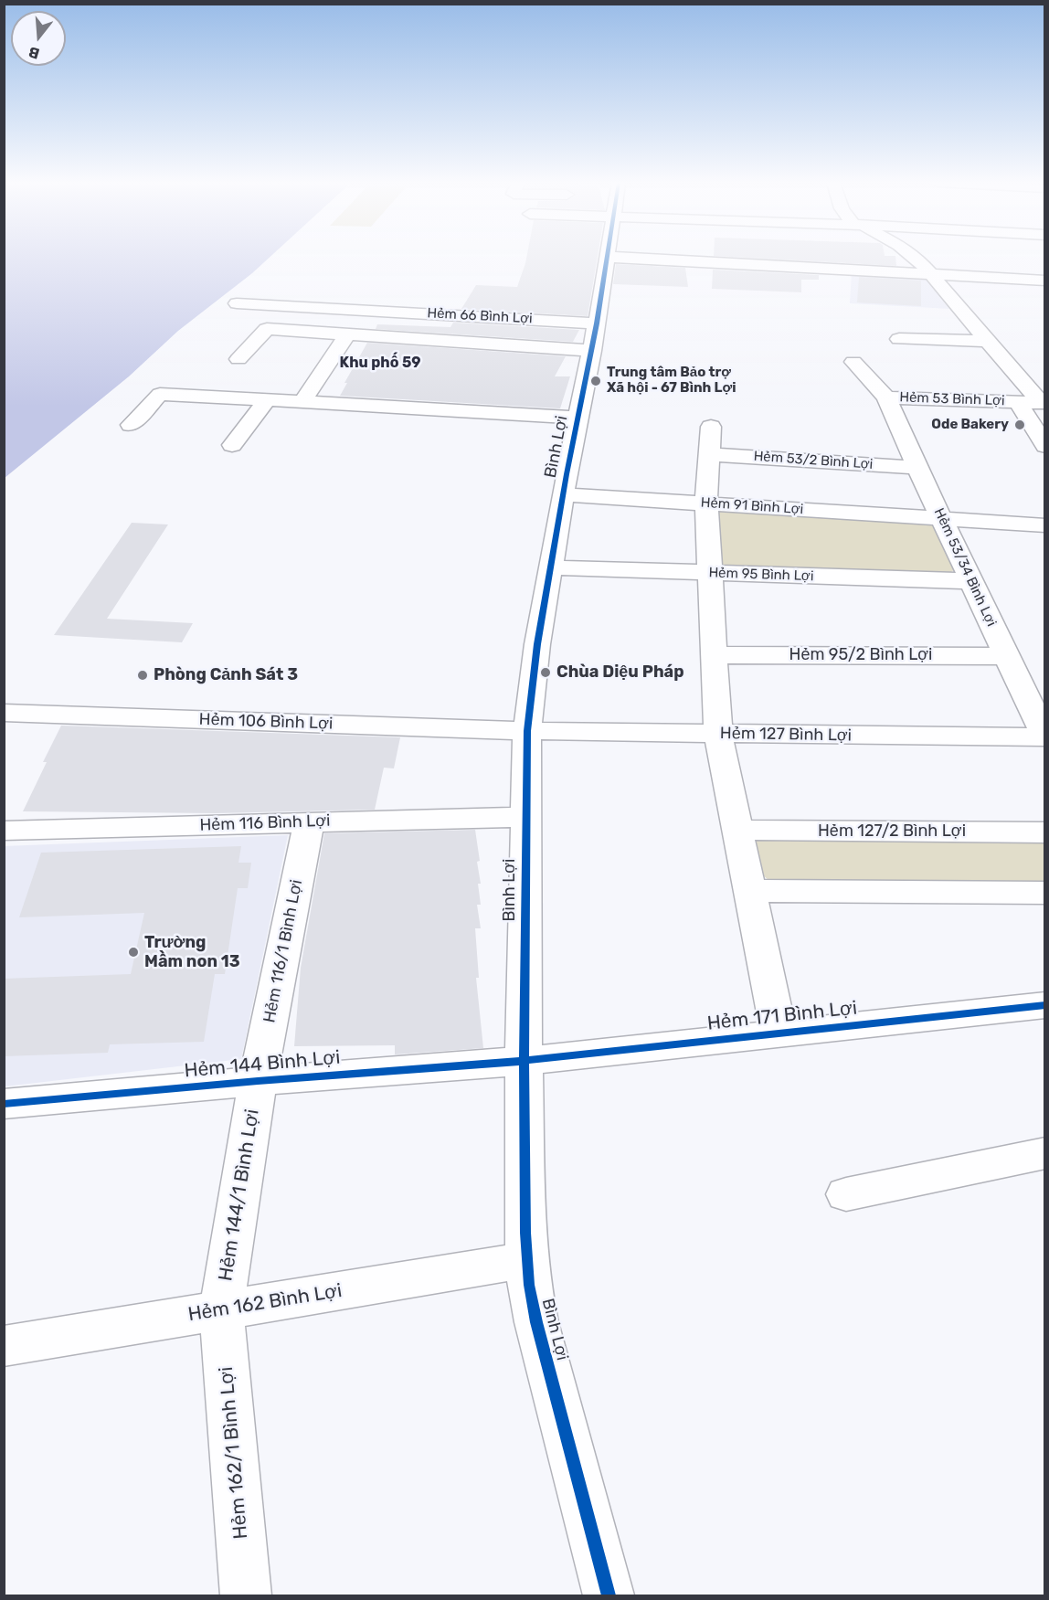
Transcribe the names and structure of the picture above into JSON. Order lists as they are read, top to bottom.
{
  "streets": {
    "street": [
      "Hẻm 66 Bình Lợi",
      "Hẻm 53 Bình Lợi",
      "Bình Lợi",
      "Hẻm 53/2 Bình Lợi",
      "Hẻm 91 Bình Lợi",
      "Hẻm 53/34 Bình Lợi",
      "Hẻm 95 Bình Lợi",
      "Hẻm 95/2 Bình Lợi",
      "Hẻm 106 Bình Lợi",
      "Hẻm 127 Bình Lợi",
      "Hẻm 116 Bình Lợi",
      "Hẻm 127/2 Bình Lợi",
      "Hẻm 116/1 Bình Lợi",
      "Hẻm 171 Bình Lợi",
      "Hẻm 144 Bình Lợi",
      "Hẻm 144/1 Bình Lợi",
      "Hẻm 162 Bình Lợi",
      "Hẻm 162/1 Bình Lợi"
    ]
  },
  "crossings": [
    ["Hẻm 66 Bình Lợi", "Bình Lợi"],
    ["Hẻm 53 Bình Lợi", "Hẻm 53/34 Bình Lợi"],
    ["Bình Lợi", "Hẻm 91 Bình Lợi"],
    ["Bình Lợi", "Hẻm 95 Bình Lợi"],
    ["Bình Lợi", "Hẻm 106 Bình Lợi"],
    ["Bình Lợi", "Hẻm 127 Bình Lợi"],
    ["Bình Lợi", "Hẻm 116 Bình Lợi"],
    ["Bình Lợi", "Hẻm 171 Bình Lợi"],
    ["Bình Lợi", "Hẻm 144 Bình Lợi"],
    ["Bình Lợi", "Hẻm 162 Bình Lợi"],
    ["Hẻm 53/2 Bình Lợi", "Hẻm 53/34 Bình Lợi"],
    ["Hẻm 91 Bình Lợi", "Hẻm 53/34 Bình Lợi"],
    ["Hẻm 53/34 Bình Lợi", "Hẻm 95 Bình Lợi"],
    ["Hẻm 53/34 Bình Lợi", "Hẻm 95/2 Bình Lợi"],
    ["Hẻm 53/34 Bình Lợi", "Hẻm 127 Bình Lợi"],
    ["Hẻm 106 Bình Lợi", "Hẻm 127 Bình Lợi"],
    ["Hẻm 116 Bình Lợi", "Hẻm 116/1 Bình Lợi"],
    ["Hẻm 116/1 Bình Lợi", "Hẻm 144 Bình Lợi"],
    ["Hẻm 116/1 Bình Lợi", "Hẻm 144/1 Bình Lợi"],
    ["Hẻm 171 Bình Lợi", "Hẻm 144 Bình Lợi"],
    ["Hẻm 144 Bình Lợi", "Hẻm 144/1 Bình Lợi"],
    ["Hẻm 144/1 Bình Lợi", "Hẻm 162 Bình Lợi"],
    ["Hẻm 144/1 Bình Lợi", "Hẻm 162/1 Bình Lợi"],
    ["Hẻm 162 Bình Lợi", "Hẻm 162/1 Bình Lợi"]
  ],
  "districts": ["Khu phố 59"],
  "places": [
    "Trung tâm Bảo trợ Xã hội - 67 Bình Lợi",
    "Ode Bakery",
    "Chùa Diệu Pháp",
    "Phòng Cảnh Sát 3",
    "Trường Mầm non 13"
  ],
  "north": "bottom"
}
